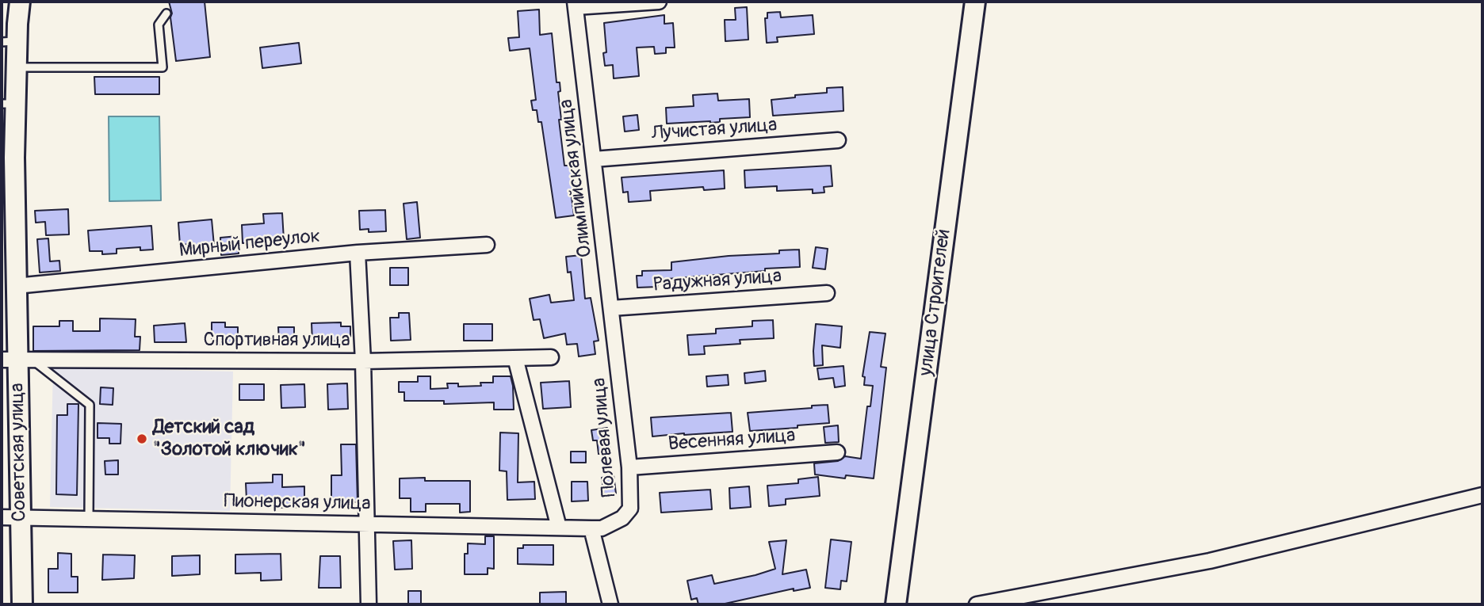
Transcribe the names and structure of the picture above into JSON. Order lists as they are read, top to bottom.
{
  "streets": {
    "main road": ["улица Строителей", "Советская улица"],
    "street": [
      "Лучистая улица",
      "Олимпийская улица",
      "Мирный переулок",
      "Радужная улица",
      "Спортивная улица",
      "Полевая улица",
      "Весенняя улица",
      "Пионерская улица"
    ]
  },
  "crossings": [
    ["Лучистая улица", "Олимпийская улица"],
    ["Олимпийская улица", "Радужная улица"],
    ["Олимпийская улица", "Полевая улица"],
    ["Мирный переулок", "Советская улица"],
    ["Спортивная улица", "Советская улица"],
    ["Полевая улица", "Весенняя улица"],
    ["Полевая улица", "Пионерская улица"],
    ["Советская улица", "Пионерская улица"]
  ],
  "places": ["Детский сад \"Золотой ключик\""]
}
